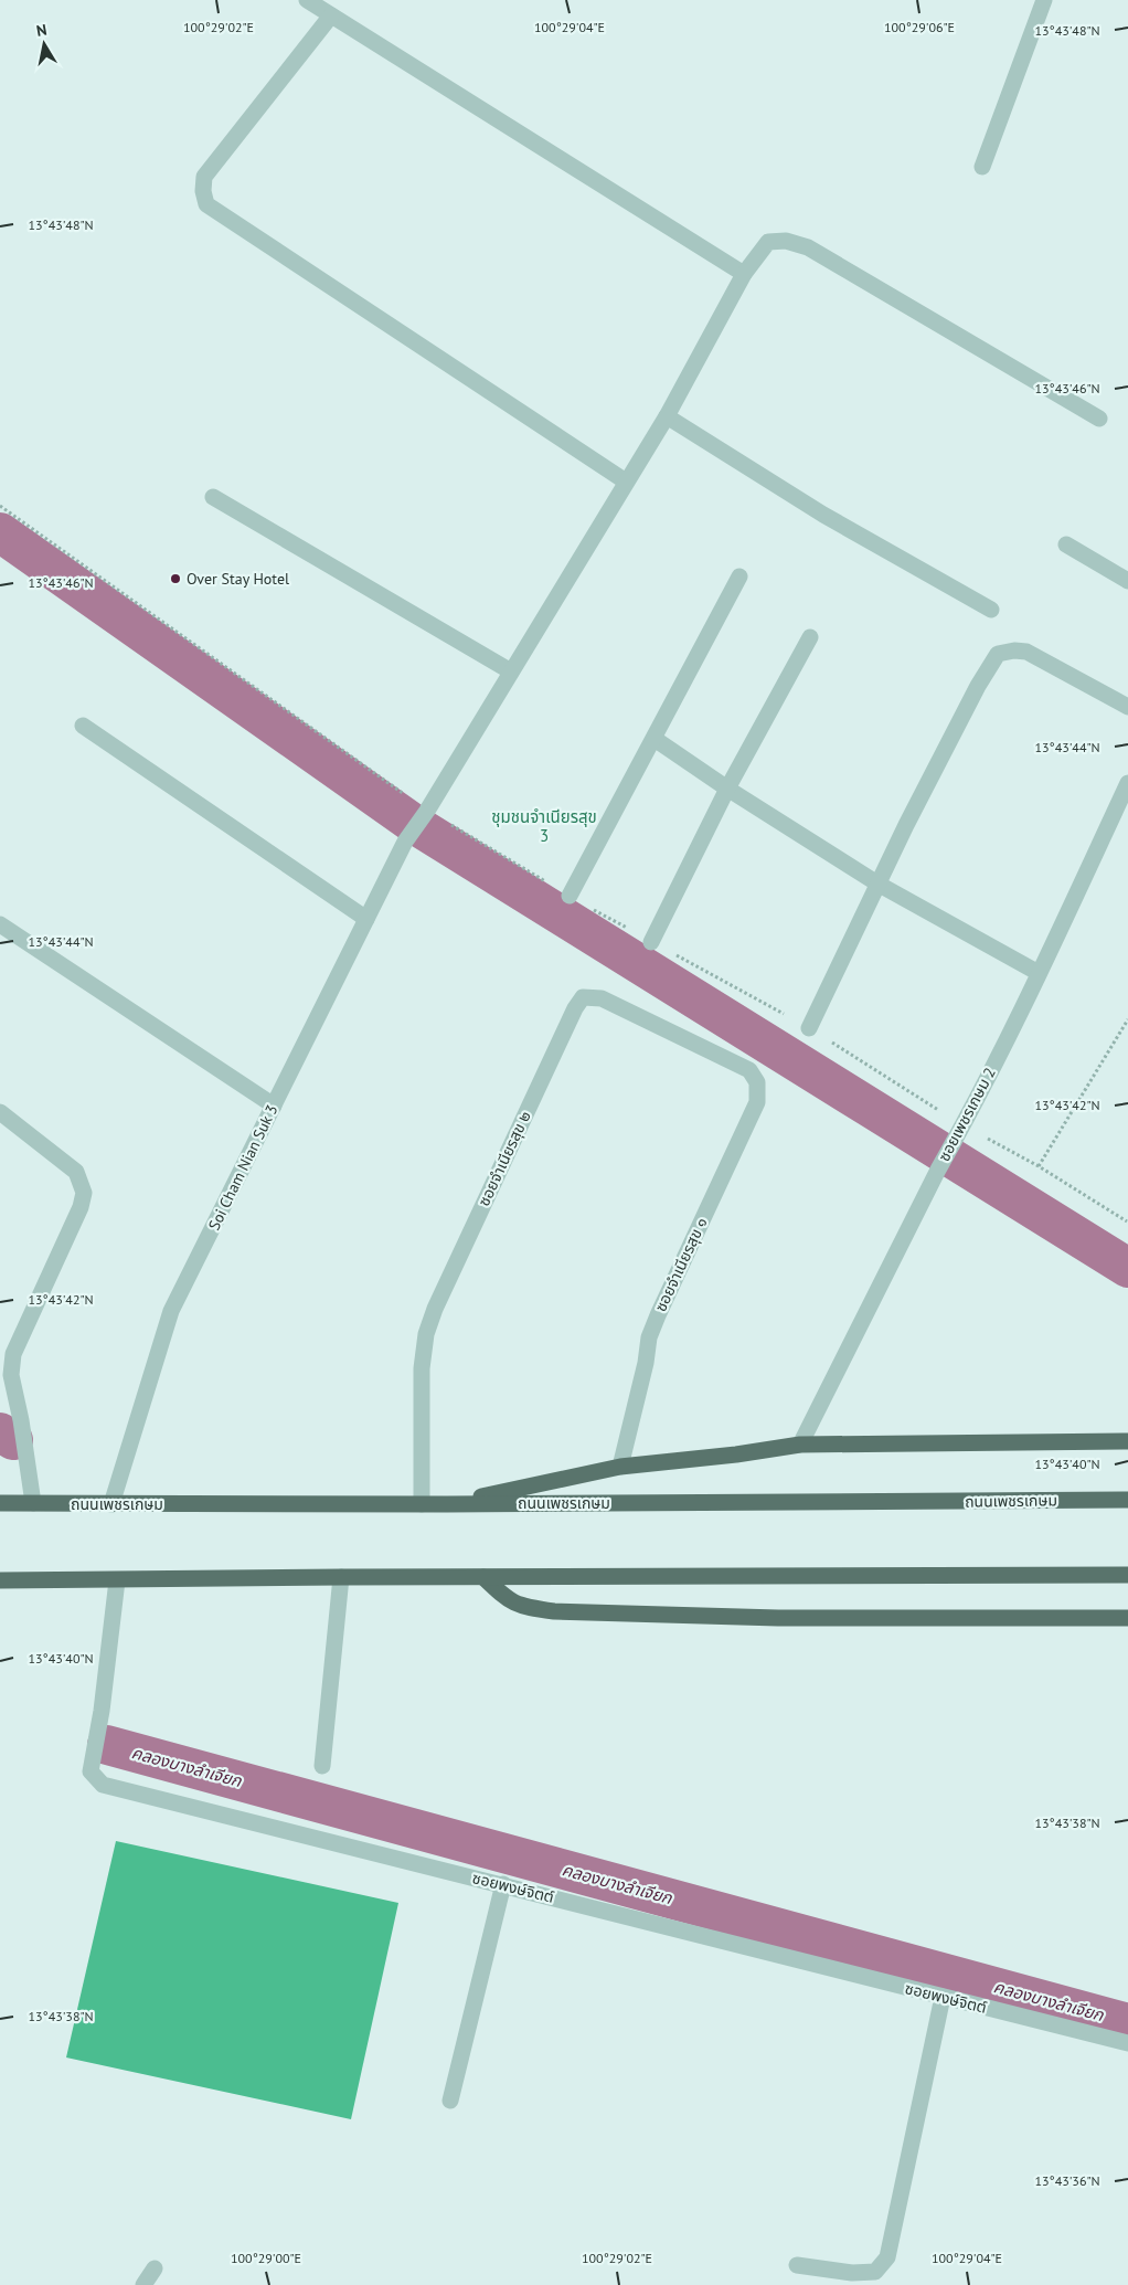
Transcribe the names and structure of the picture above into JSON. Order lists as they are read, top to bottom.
{
  "streets": {
    "main road": ["ถนนเพชรเกษม"],
    "street": [
      "ซอยเพชรเกษม 2",
      "ซอยจำเนียรสุข ๒",
      "Soi Cham Nian Suk 3",
      "ซอยจำเนียรสุข ๑",
      "ซอยพงษ์จิตต์"
    ]
  },
  "crossings": [
    ["ซอยจำเนียรสุข ๒", "ซอยจำเนียรสุข ๑"],
    ["ซอยจำเนียรสุข ๒", "ถนนเพชรเกษม"],
    ["Soi Cham Nian Suk 3", "ถนนเพชรเกษม"]
  ],
  "districts": ["ชุมชนจำเนียรสุข 3"],
  "water": ["คลองบางลำเจียก"],
  "places": ["Over Stay Hotel"],
  "north": "top",
  "coordinates": [
    "100°29'06\"E",
    "100°29'02\"E",
    "100°29'04\"E",
    "13°43'48\"N",
    "13°43'46\"N",
    "13°43'44\"N",
    "13°43'42\"N",
    "13°43'40\"N",
    "13°43'38\"N",
    "13°43'36\"N",
    "100°29'00\"E"
  ]
}
